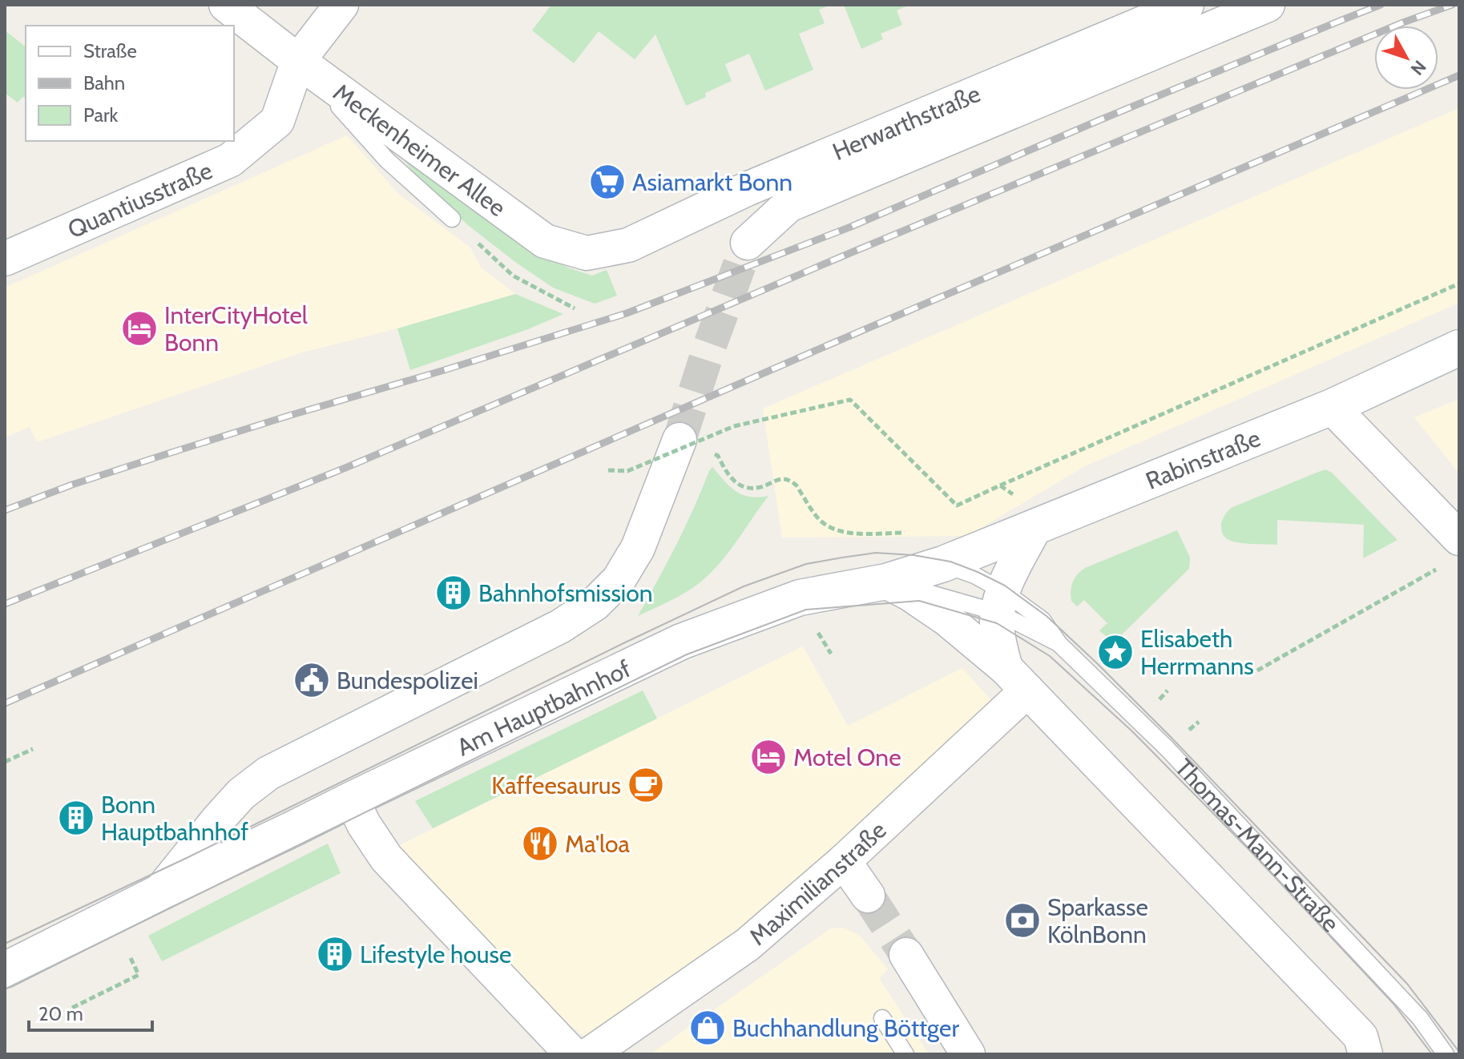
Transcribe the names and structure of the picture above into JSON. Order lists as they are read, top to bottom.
{
  "streets": {
    "street": [
      "Herwarthstraße",
      "Meckenheimer Allee",
      "Quantiusstraße",
      "Rabinstraße",
      "Am Hauptbahnhof",
      "Maximilianstraße"
    ],
    "lane": ["Thomas-Mann-Straße"]
  },
  "crossings": [
    ["Herwarthstraße", "Meckenheimer Allee"],
    ["Meckenheimer Allee", "Quantiusstraße"],
    ["Rabinstraße", "Am Hauptbahnhof"],
    ["Rabinstraße", "Thomas-Mann-Straße"],
    ["Am Hauptbahnhof", "Thomas-Mann-Straße"]
  ],
  "places": {
    "supermarket": ["Asiamarkt Bonn"],
    "hotel": ["InterCityHotel Bonn", "Motel One"],
    "building": ["Bahnhofsmission", "Bonn Hauptbahnhof", "Lifestyle house"],
    "place": ["Elisabeth Herrmanns"],
    "public building": ["Bundespolizei"],
    "cafe": ["Kaffeesaurus"],
    "restaurant": ["Ma'loa"],
    "bank": ["Sparkasse KölnBonn"],
    "shop": ["Buchhandlung Böttger"]
  },
  "legend": ["Straße", "Bahn", "Park"],
  "scale_bar": "20 m",
  "north": "bottom right"
}
